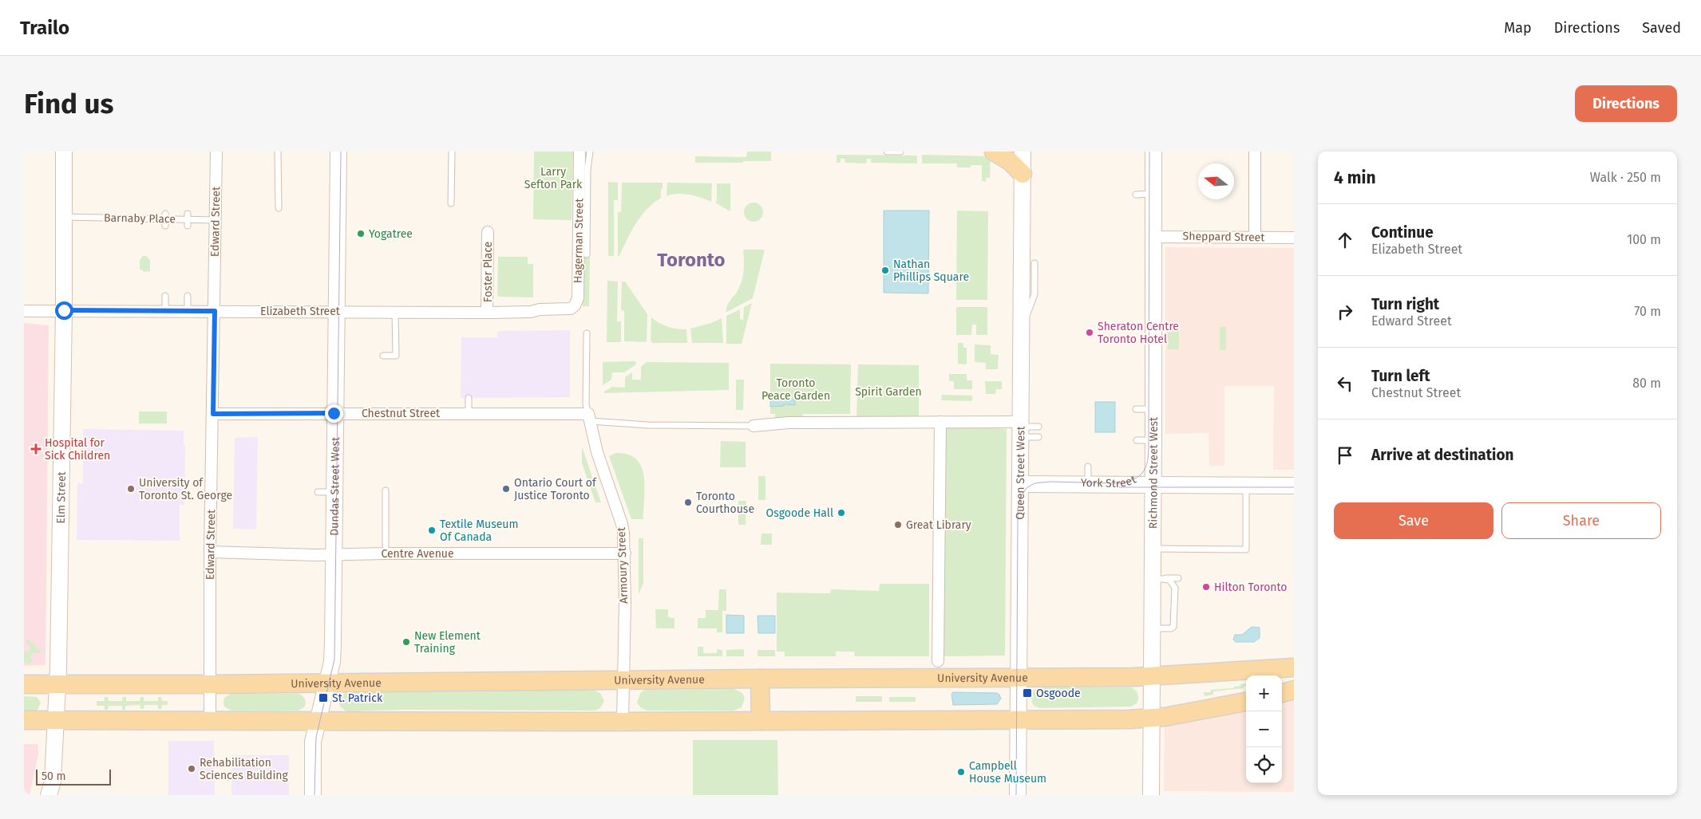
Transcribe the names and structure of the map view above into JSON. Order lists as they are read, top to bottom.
{
  "streets": {
    "main road": [
      "Queen Street West",
      "Richmond Street West",
      "York Street",
      "Dundas Street West",
      "Elm Street",
      "University Avenue"
    ],
    "street": [
      "Edward Street",
      "Sheppard Street",
      "Hagerman Street",
      "Foster Place",
      "Elizabeth Street",
      "Chestnut Street",
      "Centre Avenue",
      "Armoury Street"
    ],
    "lane": ["Barnaby Place"]
  },
  "crossings": [
    ["Barnaby Place", "Edward Street"],
    ["Barnaby Place", "Elm Street"],
    ["Edward Street", "Elizabeth Street"],
    ["Edward Street", "Chestnut Street"],
    ["Edward Street", "Centre Avenue"],
    ["Edward Street", "University Avenue"],
    ["Sheppard Street", "Richmond Street West"],
    ["Hagerman Street", "Elizabeth Street"],
    ["Foster Place", "Elizabeth Street"],
    ["Elizabeth Street", "Dundas Street West"],
    ["Elizabeth Street", "Elm Street"],
    ["Chestnut Street", "Dundas Street West"],
    ["Chestnut Street", "Armoury Street"],
    ["Queen Street West", "York Street"],
    ["Queen Street West", "University Avenue"],
    ["Richmond Street West", "York Street"],
    ["Richmond Street West", "University Avenue"],
    ["Dundas Street West", "Centre Avenue"],
    ["Dundas Street West", "University Avenue"],
    ["Elm Street", "University Avenue"],
    ["Centre Avenue", "Armoury Street"],
    ["Armoury Street", "University Avenue"]
  ],
  "districts": ["Toronto"],
  "parks": ["Larry Sefton Park", "Toronto Peace Garden", "Spirit Garden"],
  "places": {
    "other": [
      "Yogatree",
      "Nathan Phillips Square",
      "Sheraton Centre Toronto Hotel",
      "University of Toronto St. George",
      "Ontario Court of Justice Toronto",
      "Toronto Courthouse",
      "Osgoode Hall",
      "Great Library",
      "Textile Museum Of Canada",
      "Hilton Toronto",
      "New Element Training",
      "Rehabilitation Sciences Building",
      "Campbell House Museum"
    ],
    "health": ["Hospital for Sick Children"],
    "transit": ["Osgoode", "St. Patrick"]
  },
  "scale_bar": "50 m",
  "north": "left",
  "page": {
    "header": "Trailo",
    "nav": ["Map", "Directions", "Saved"],
    "buttons": [
      "Directions",
      ["Save", "Share"]
    ],
    "title": "Find us",
    "heading": ["4 min", "Walk · 250 m"],
    "list": [
      ["Continue", "Elizabeth Street", "100 m"],
      ["Turn right", "Edward Street", "70 m"],
      ["Turn left", "Chestnut Street", "80 m"],
      "Arrive at destination"
    ],
    "map_buttons": ["+", "−"],
    "scale": "50 m"
  }
}
